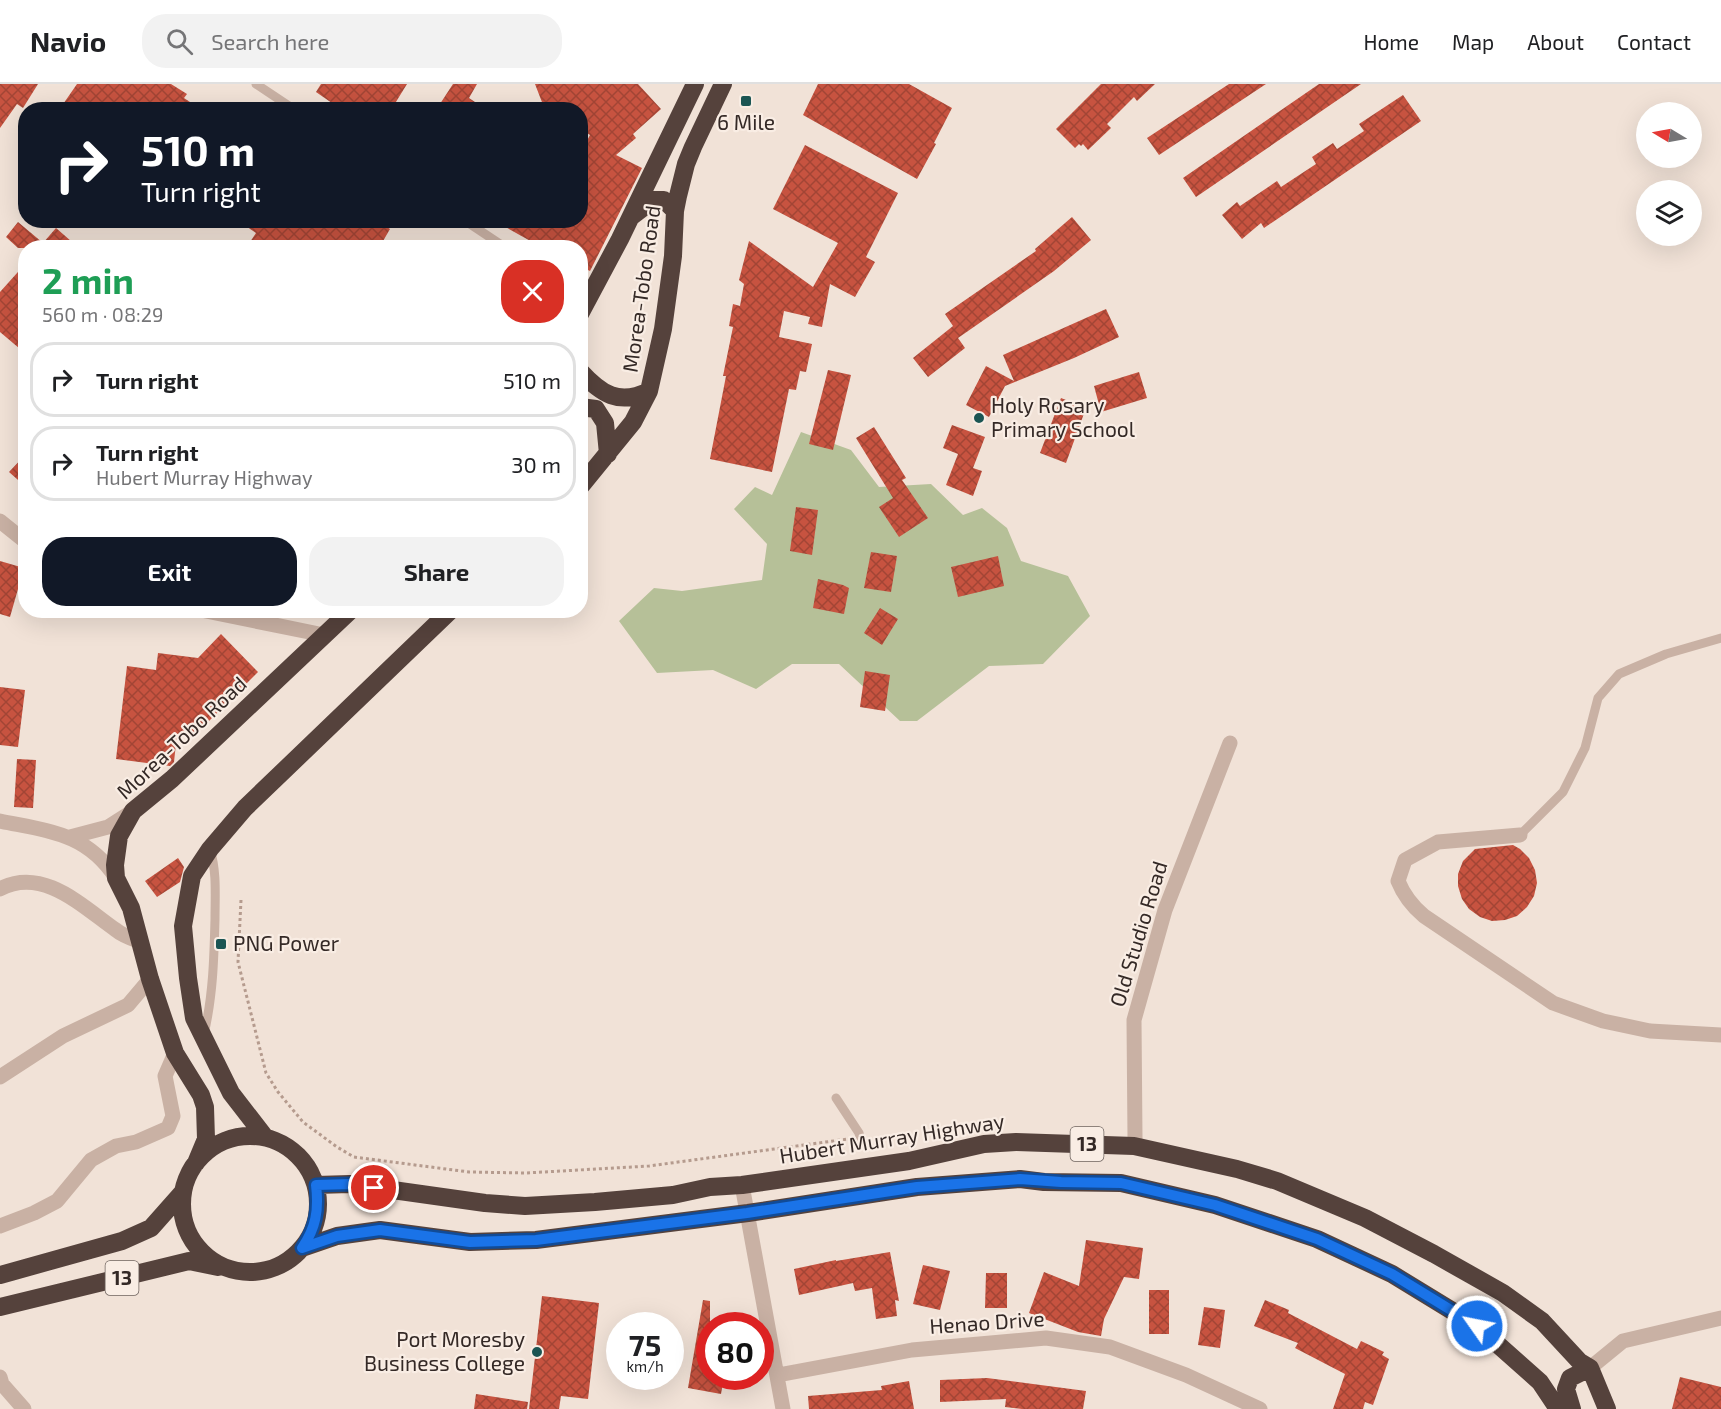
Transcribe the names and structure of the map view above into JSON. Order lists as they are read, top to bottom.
{
  "streets": {
    "highway": ["Morea-Tobo Road", "Hubert Murray Highway", "13"],
    "street": ["Old Studio Road", "Henao Drive"]
  },
  "crossings": [
    ["Morea-Tobo Road", "Hubert Murray Highway"],
    ["Morea-Tobo Road", "13"],
    ["Old Studio Road", "Hubert Murray Highway"],
    ["Hubert Murray Highway", "13"]
  ],
  "places": {
    "transit": ["6 Mile", "PNG Power"],
    "other": ["Holy Rosary Primary School", "Port Moresby Business College"]
  },
  "north": "left",
  "page": {
    "header": "Navio",
    "search": "Search here",
    "nav": [
      "Home",
      "Map",
      "About",
      "Contact"
    ],
    "turn": ["510 m", "Turn right"],
    "heading": ["2 min", "560 m · 08:29"],
    "list": [
      {
        "name": "Turn right",
        "value": "510 m"
      },
      {
        "name": "Turn right",
        "note": "Hubert Murray Highway",
        "value": "30 m"
      }
    ],
    "buttons": ["Exit", "Share"],
    "speed": "75 km/h",
    "limit": "80"
  }
}
